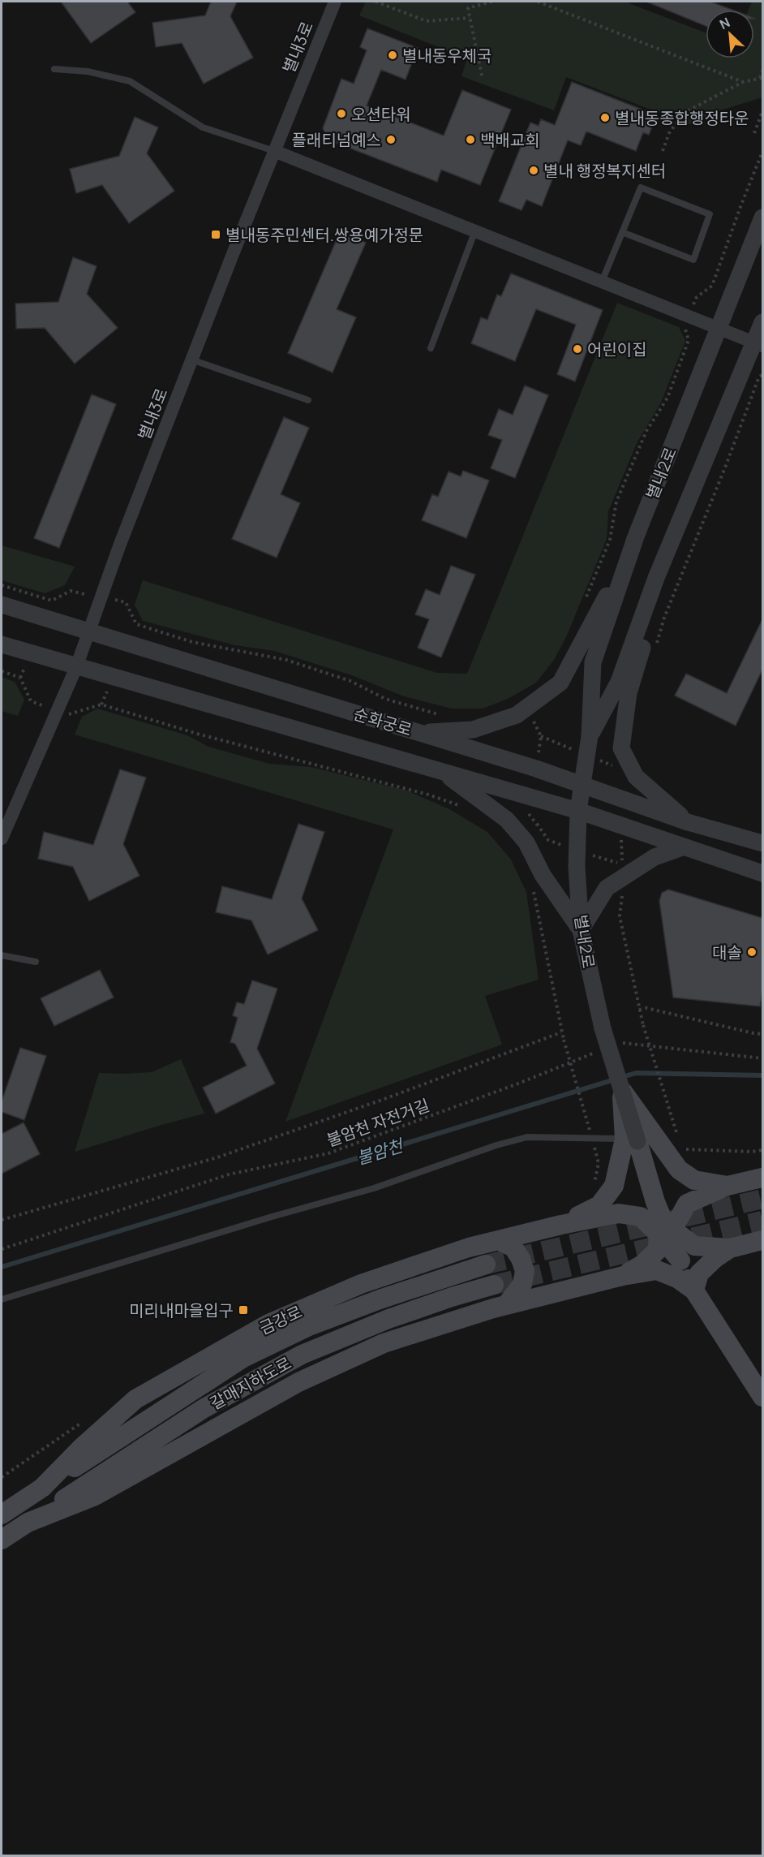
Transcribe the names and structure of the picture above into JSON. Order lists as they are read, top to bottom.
{
  "streets": {
    "main road": ["금강로", "갈매지하도로"],
    "street": ["별내3로", "별내2로", "순화궁로"],
    "path": ["불암천 자전거길"]
  },
  "crossings": [
    ["별내3로", "순화궁로"],
    ["별내2로", "순화궁로"],
    ["금강로", "갈매지하도로"]
  ],
  "water": ["불암천"],
  "places": {
    "other": [
      "별내동우체국",
      "오션타워",
      "별내동종합행정타운",
      "플래티넘예스",
      "백배교회",
      "별내 행정복지센터",
      "어린이집",
      "대솔"
    ],
    "transit": ["별내동주민센터.쌍용예가정문", "미리내마을입구"]
  },
  "north": "top left"
}
